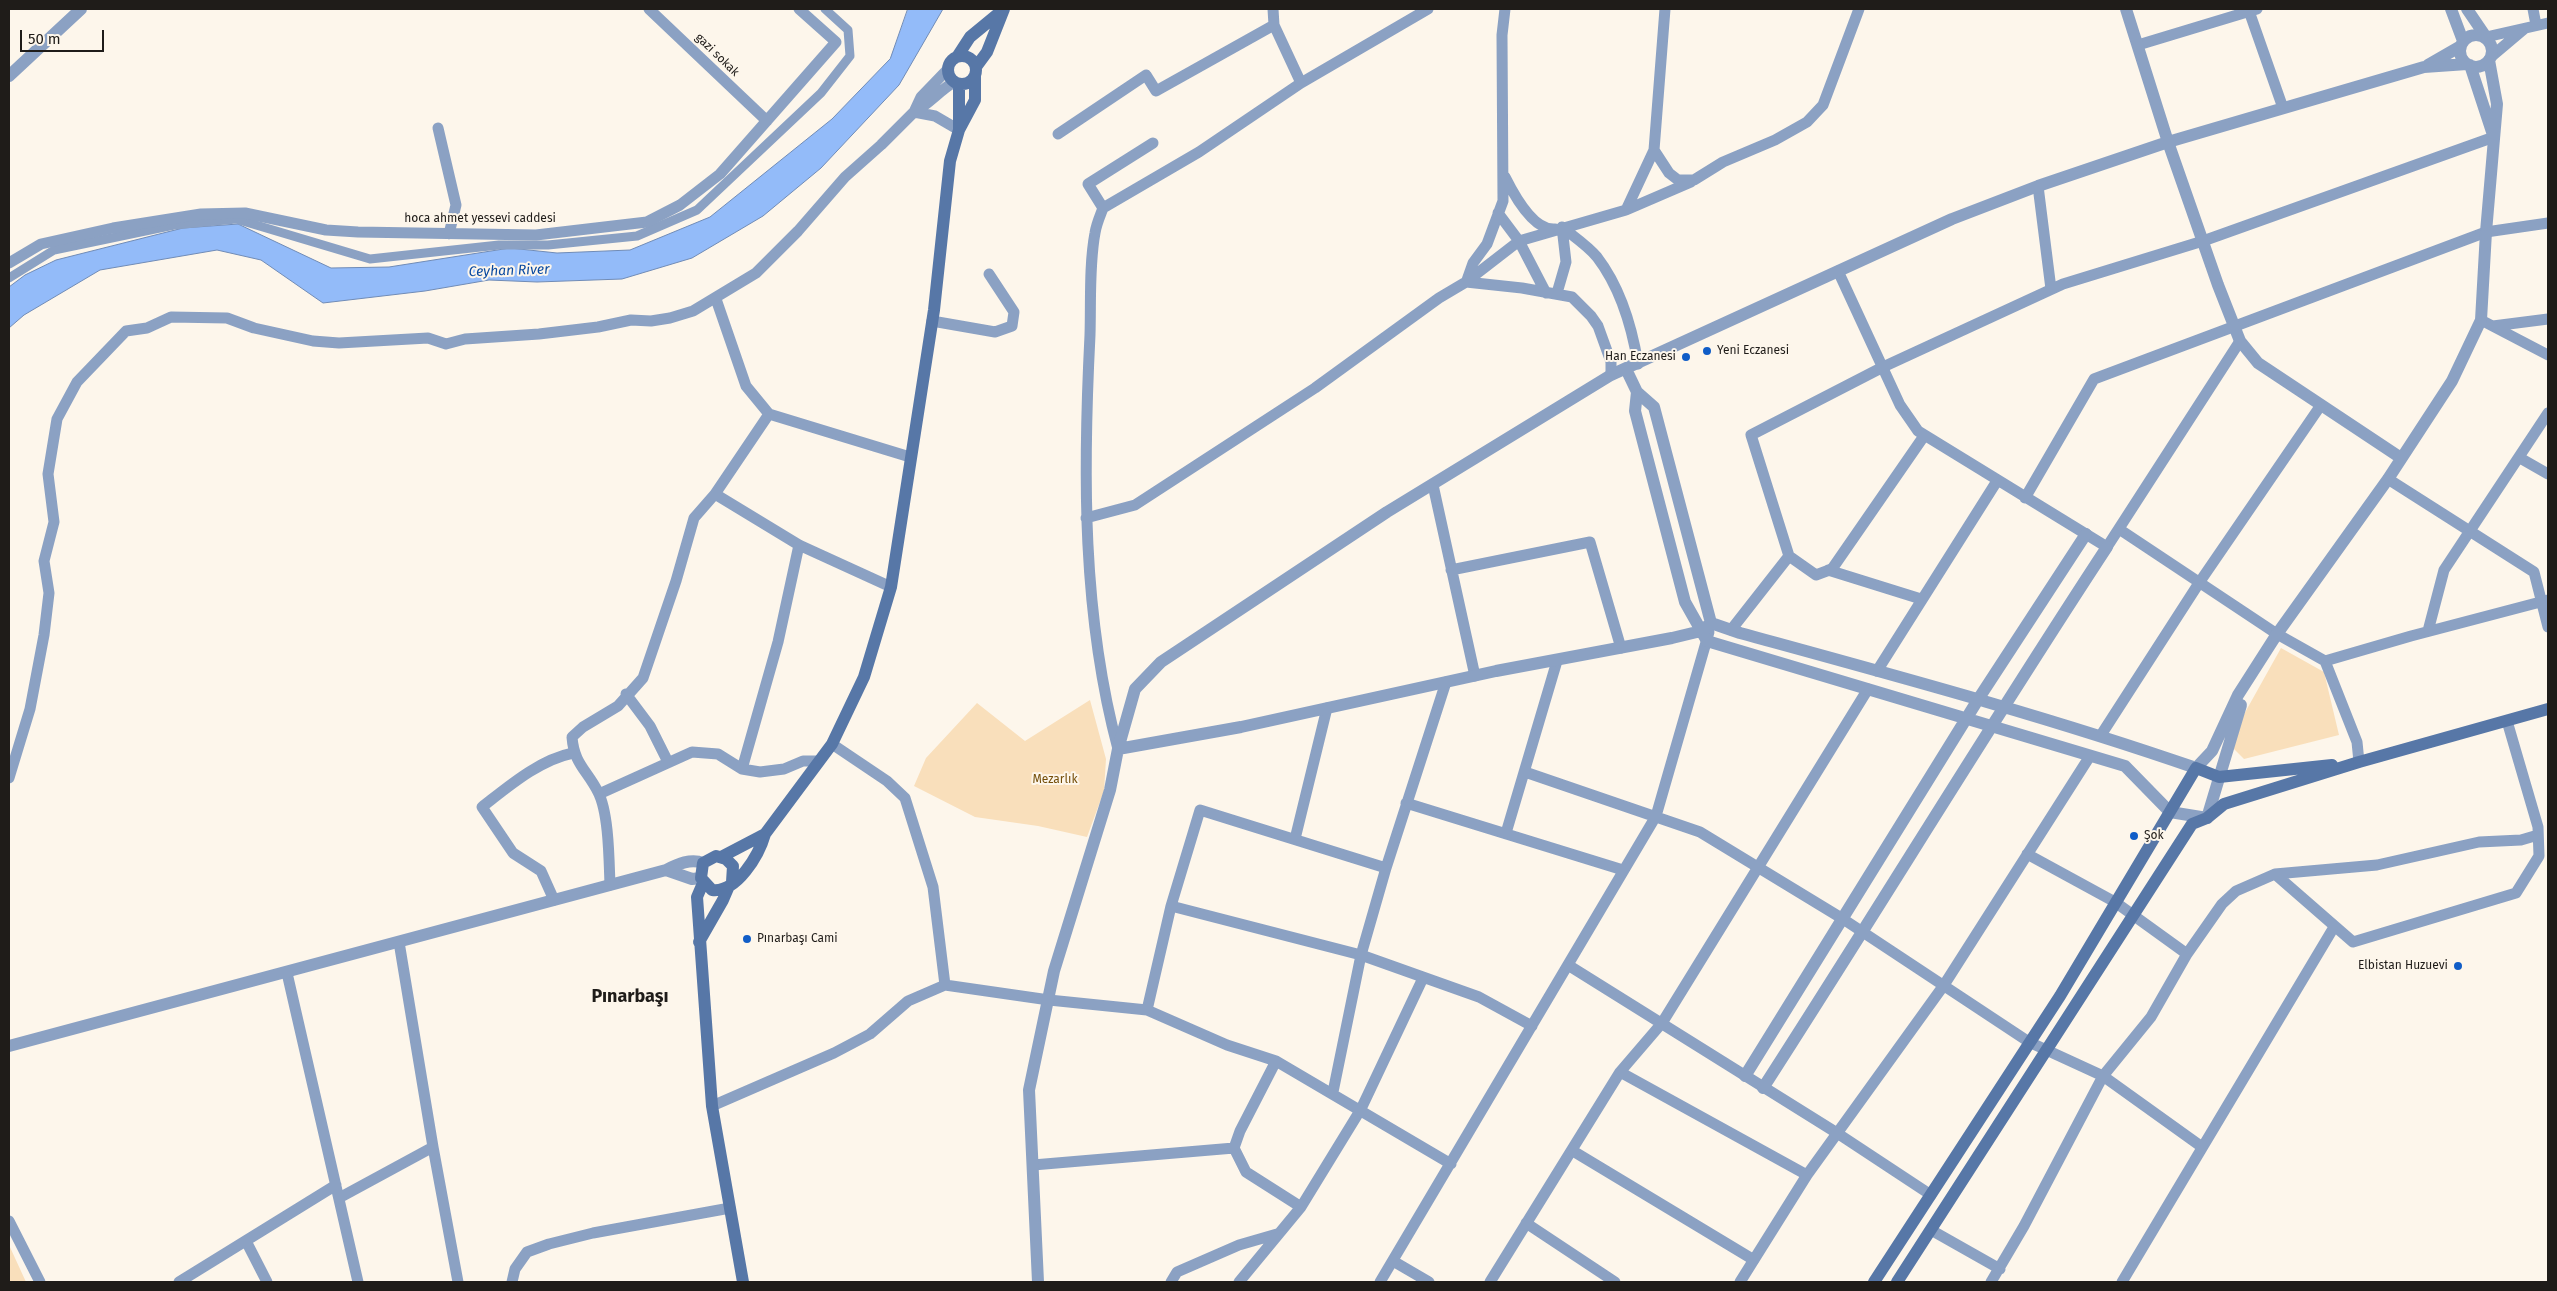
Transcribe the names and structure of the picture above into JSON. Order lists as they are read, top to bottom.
{
  "streets": {
    "street": ["gazi sokak", "hoca ahmet yessevi caddesi"]
  },
  "crossings": [
    ["gazi sokak", "hoca ahmet yessevi caddesi"]
  ],
  "districts": ["Pınarbaşı"],
  "water": ["Ceyhan River"],
  "parks": ["Mezarlık"],
  "places": [
    "Yeni Eczanesi",
    "Han Eczanesi",
    "Şok",
    "Pınarbaşı Cami",
    "Elbistan Huzuevi"
  ],
  "scale_bar": "50 m"
}
